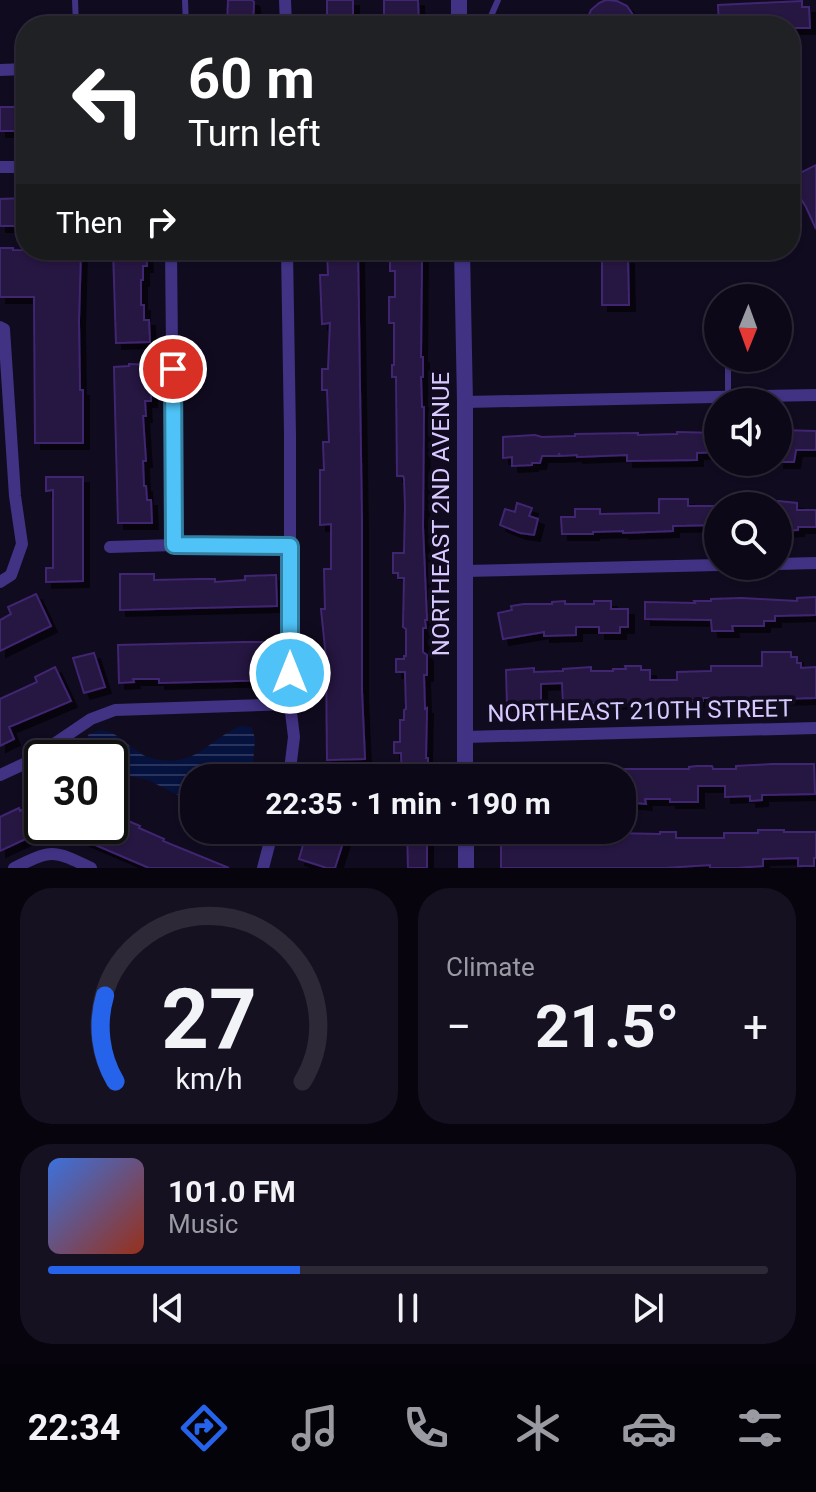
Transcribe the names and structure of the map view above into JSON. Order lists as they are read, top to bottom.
{
  "streets": {
    "street": ["NORTHEAST 2ND AVENUE", "NORTHEAST 210TH STREET"]
  },
  "crossings": [
    ["NORTHEAST 2ND AVENUE", "NORTHEAST 210TH STREET"]
  ],
  "north": "bottom",
  "page": {
    "turn": ["60 m", "Turn left"],
    "then": "Then",
    "limit": "30",
    "trip": "22:35 · 1 min · 190 m",
    "tile": "Climate",
    "heat": ["−", "21.5°", "+"],
    "song": ["101.0 FM", "Music"],
    "tabs": "22:34",
    "gauge": ["27", "km/h"]
  }
}
